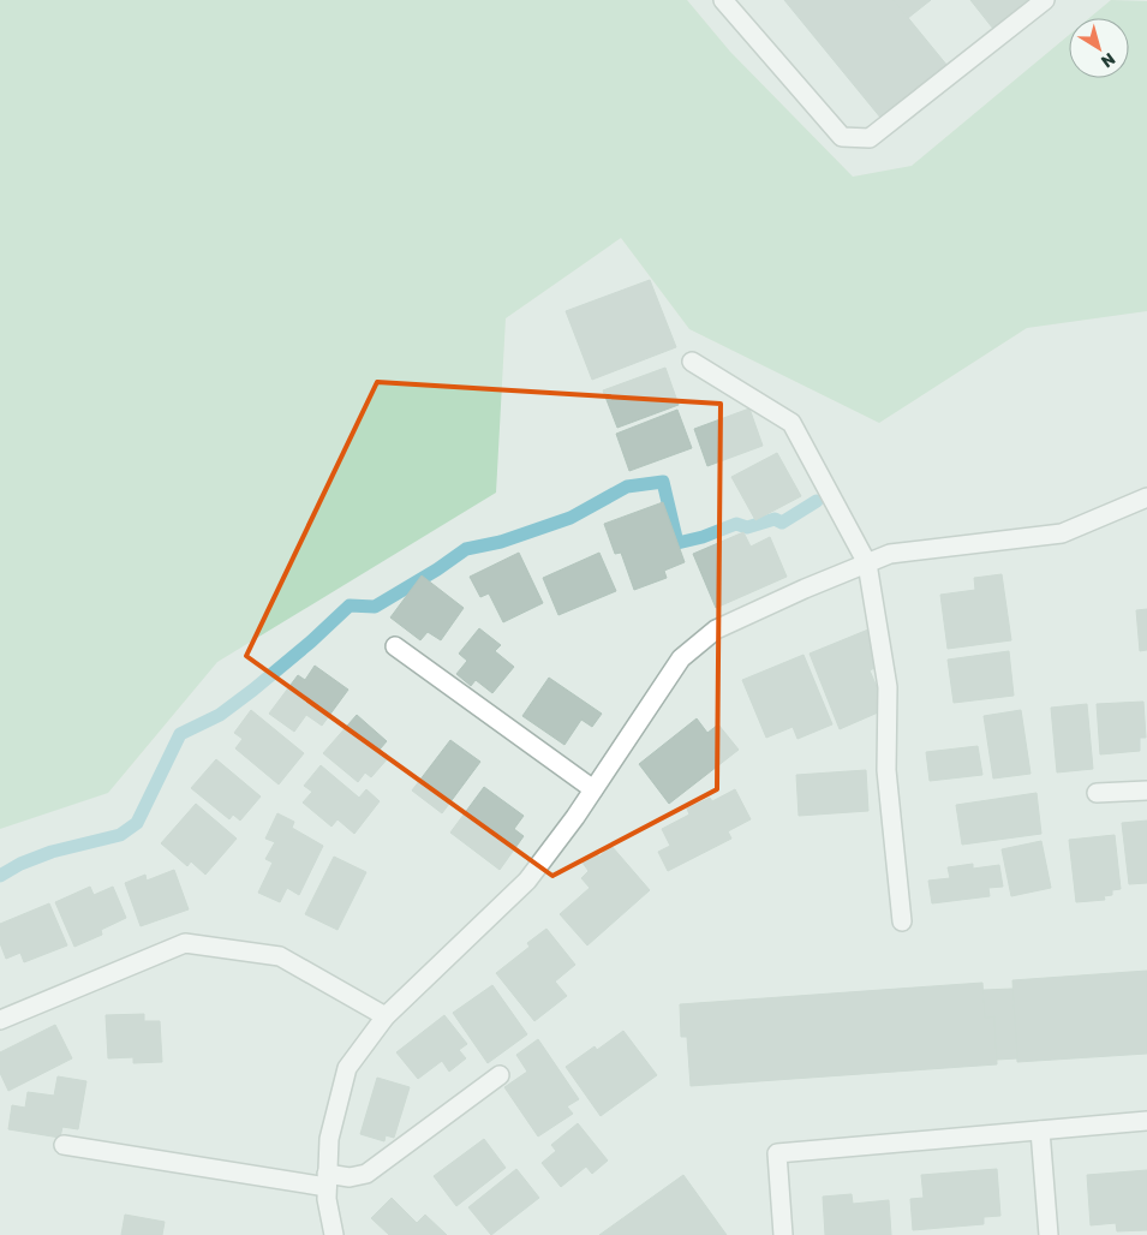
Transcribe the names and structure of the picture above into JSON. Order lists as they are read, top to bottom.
{
  "north": "bottom right"
}
